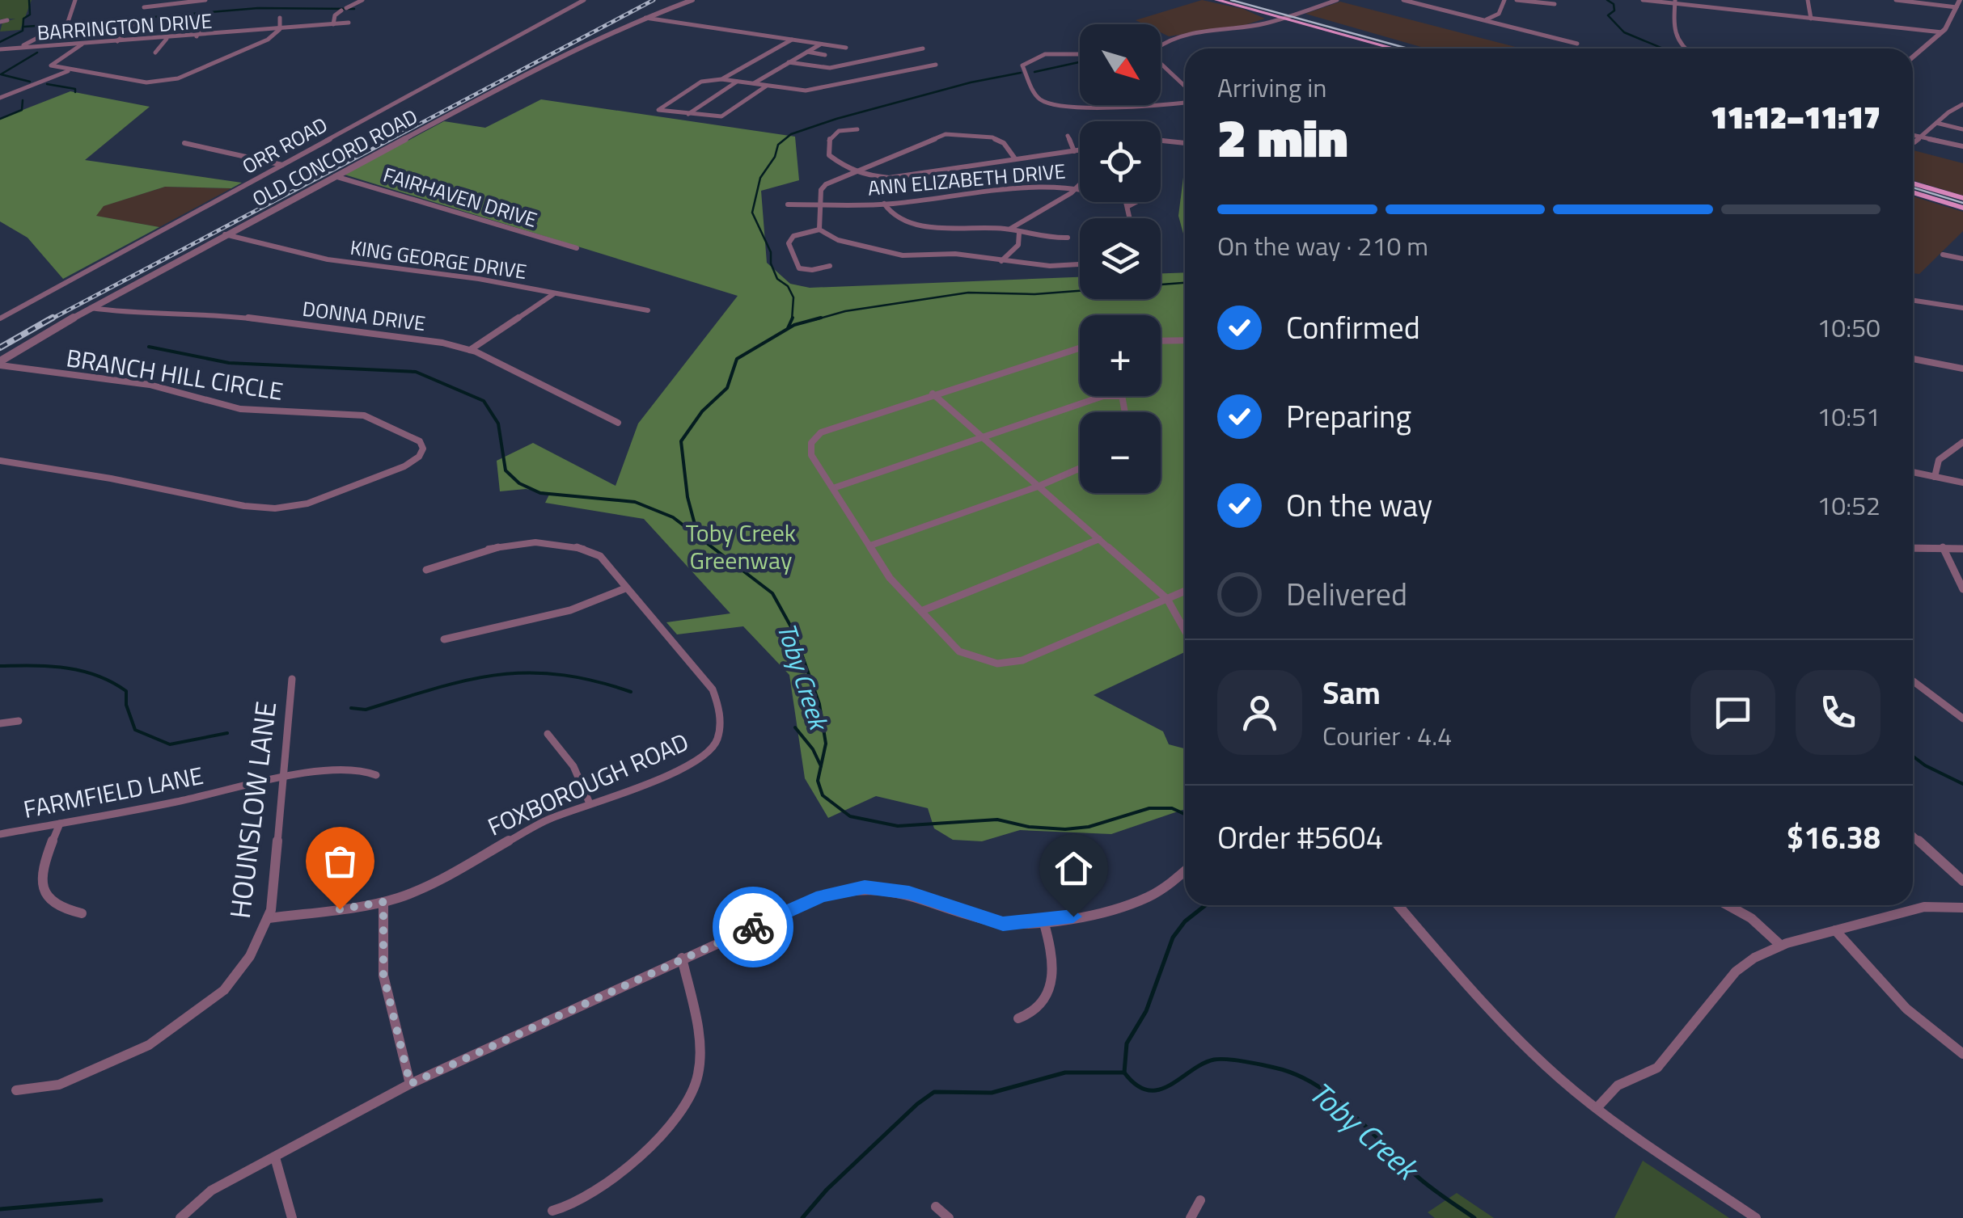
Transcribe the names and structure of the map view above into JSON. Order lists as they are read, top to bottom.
{
  "streets": {
    "street": [
      "BARRINGTON DRIVE",
      "ORR ROAD",
      "OLD CONCORD ROAD",
      "ANN ELIZABETH DRIVE",
      "FAIRHAVEN DRIVE",
      "KING GEORGE DRIVE",
      "DONNA DRIVE",
      "BRANCH HILL CIRCLE",
      "FOXBOROUGH ROAD",
      "FARMFIELD LANE",
      "HOUNSLOW LANE"
    ]
  },
  "crossings": [
    ["OLD CONCORD ROAD", "FAIRHAVEN DRIVE"],
    ["OLD CONCORD ROAD", "KING GEORGE DRIVE"],
    ["OLD CONCORD ROAD", "DONNA DRIVE"],
    ["OLD CONCORD ROAD", "BRANCH HILL CIRCLE"],
    ["FOXBOROUGH ROAD", "HOUNSLOW LANE"],
    ["FARMFIELD LANE", "HOUNSLOW LANE"]
  ],
  "water": ["Toby Creek"],
  "parks": ["Toby Creek Greenway"],
  "north": "bottom right",
  "page": {
    "map_buttons": ["+", "−"],
    "heading": ["2 min", "Arriving in", "11:12–11:17"],
    "panel": [
      "Sam",
      "Courier · 4.4",
      "Order #5604",
      "$16.38"
    ],
    "bar": "On the way · 210 m",
    "list": [
      ["Confirmed", "10:50"],
      ["Preparing", "10:51"],
      ["On the way", "10:52"],
      "Delivered"
    ]
  }
}
